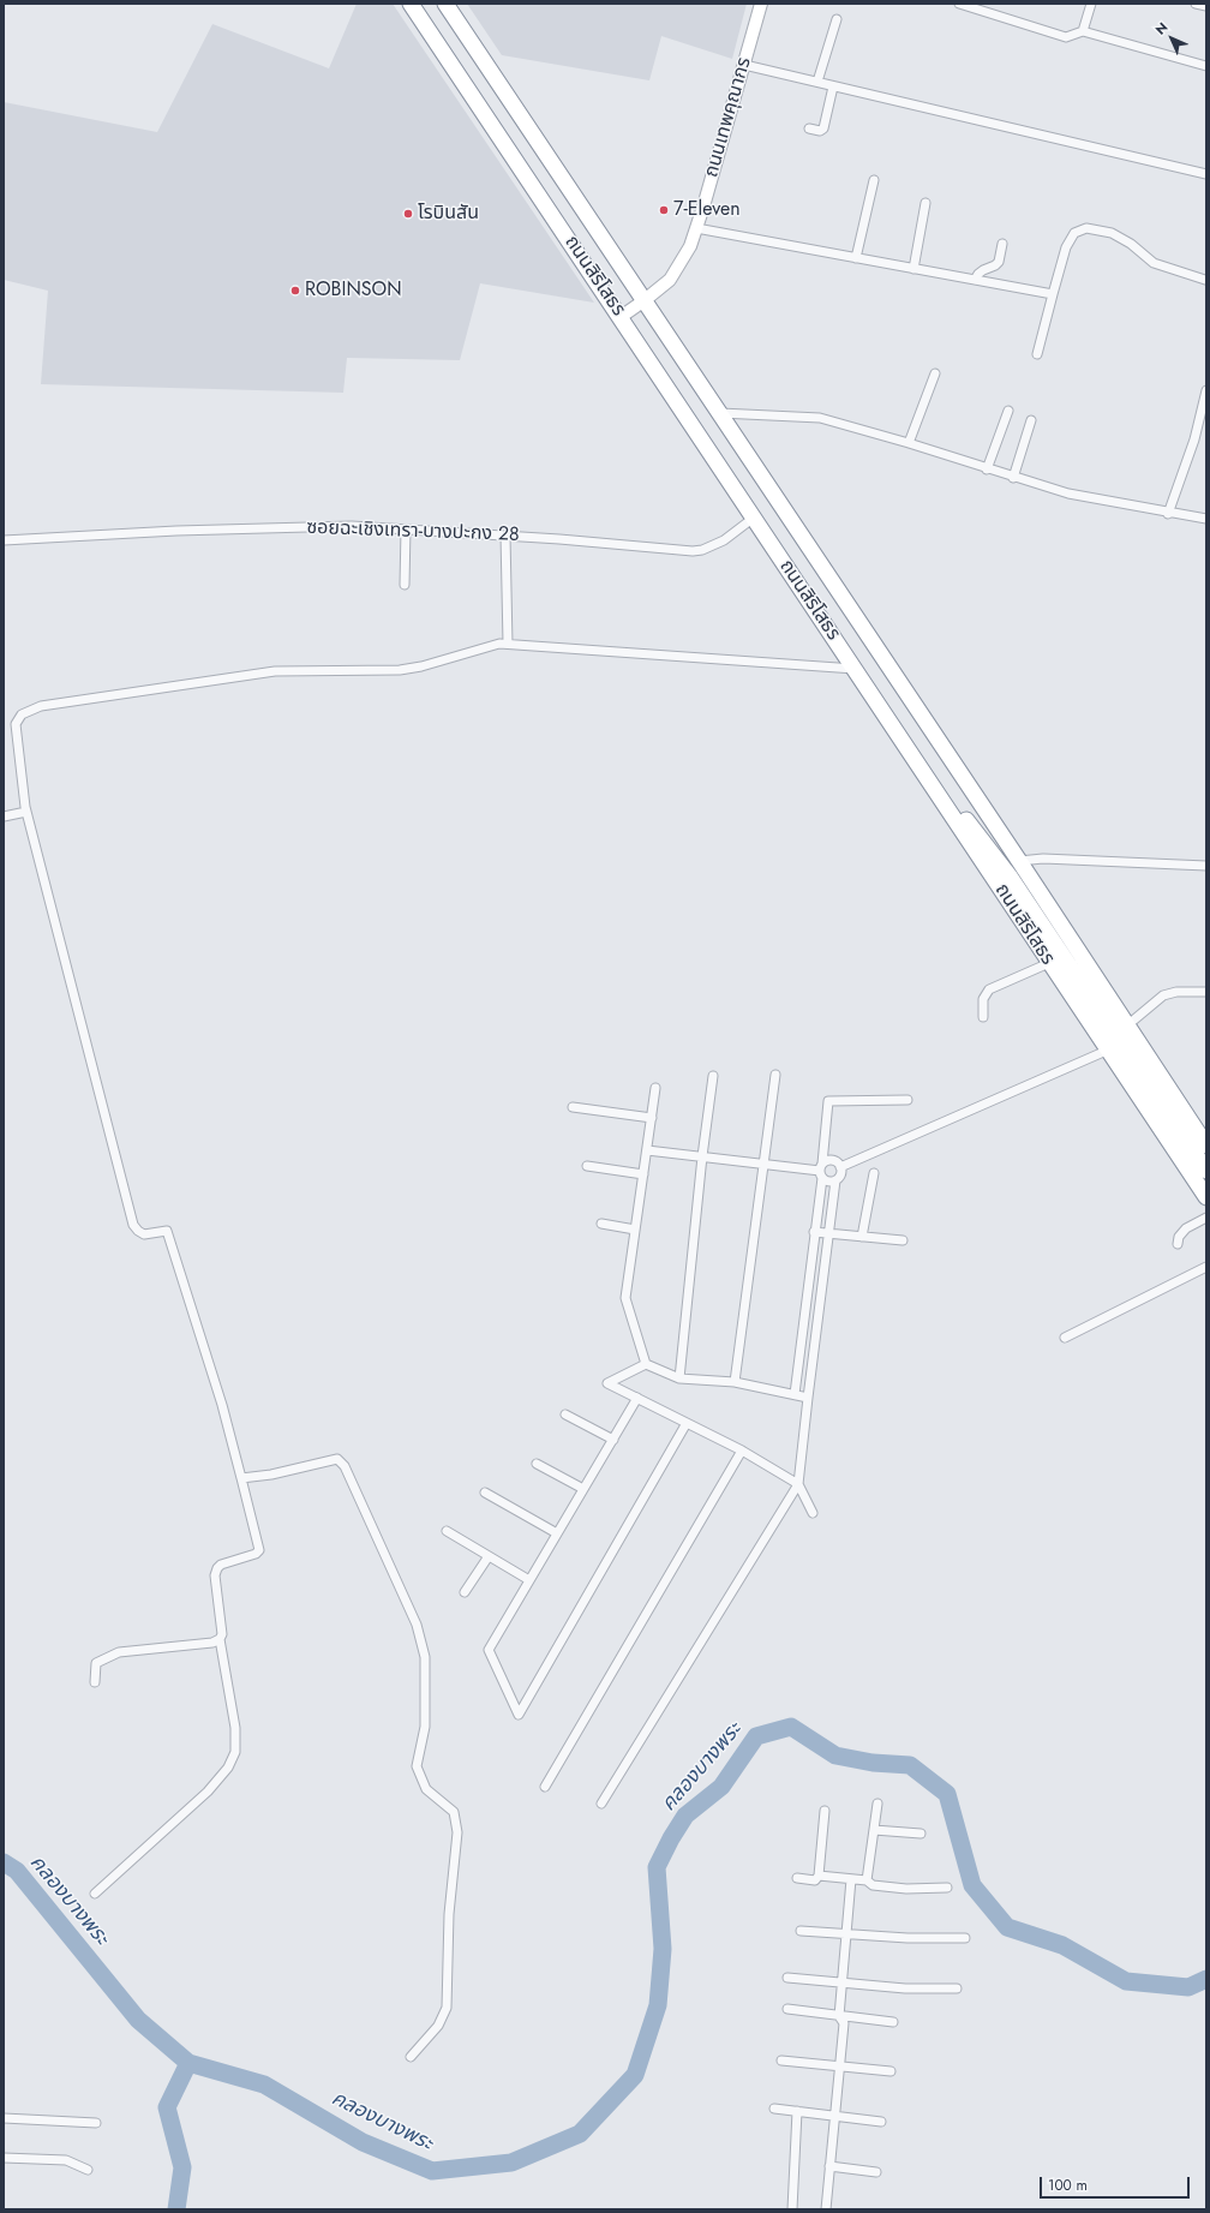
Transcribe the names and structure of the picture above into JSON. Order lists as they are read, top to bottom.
{
  "streets": {
    "highway": ["ถนนสิริโสธร"],
    "main road": ["ถนนเทพคุณากร"],
    "street": ["ซอยฉะเชิงเทรา-บางปะกง 28"]
  },
  "crossings": [
    ["ถนนเทพคุณากร", "ถนนสิริโสธร"],
    ["ถนนสิริโสธร", "ซอยฉะเชิงเทรา-บางปะกง 28"]
  ],
  "water": ["คลองบางพระ"],
  "places": ["7-Eleven", "โรบินสัน", "ROBINSON"],
  "scale_bar": "100 m",
  "north": "top left"
}
